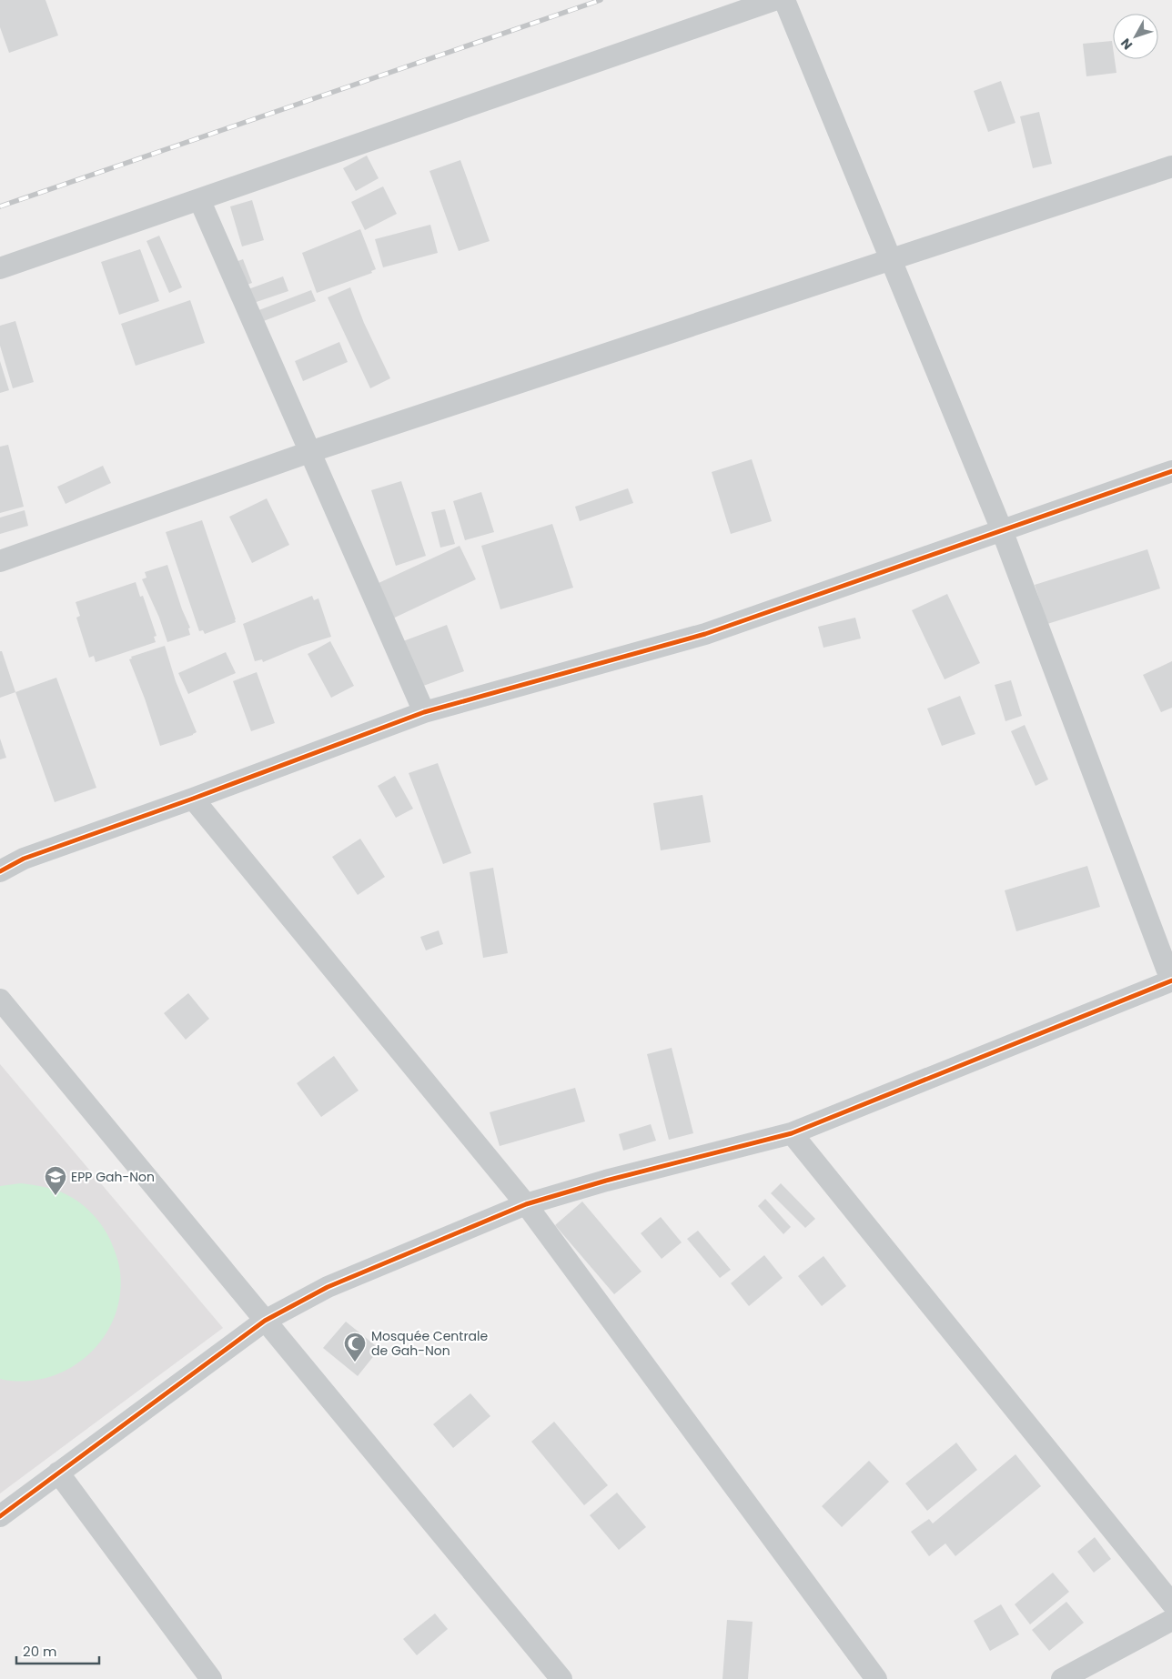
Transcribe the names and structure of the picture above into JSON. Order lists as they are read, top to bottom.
{
  "places": {
    "school or university": ["EPP Gah-Non"],
    "mosque": ["Mosquée Centrale de Gah-Non"]
  },
  "scale_bar": "20 m",
  "north": "bottom left"
}
